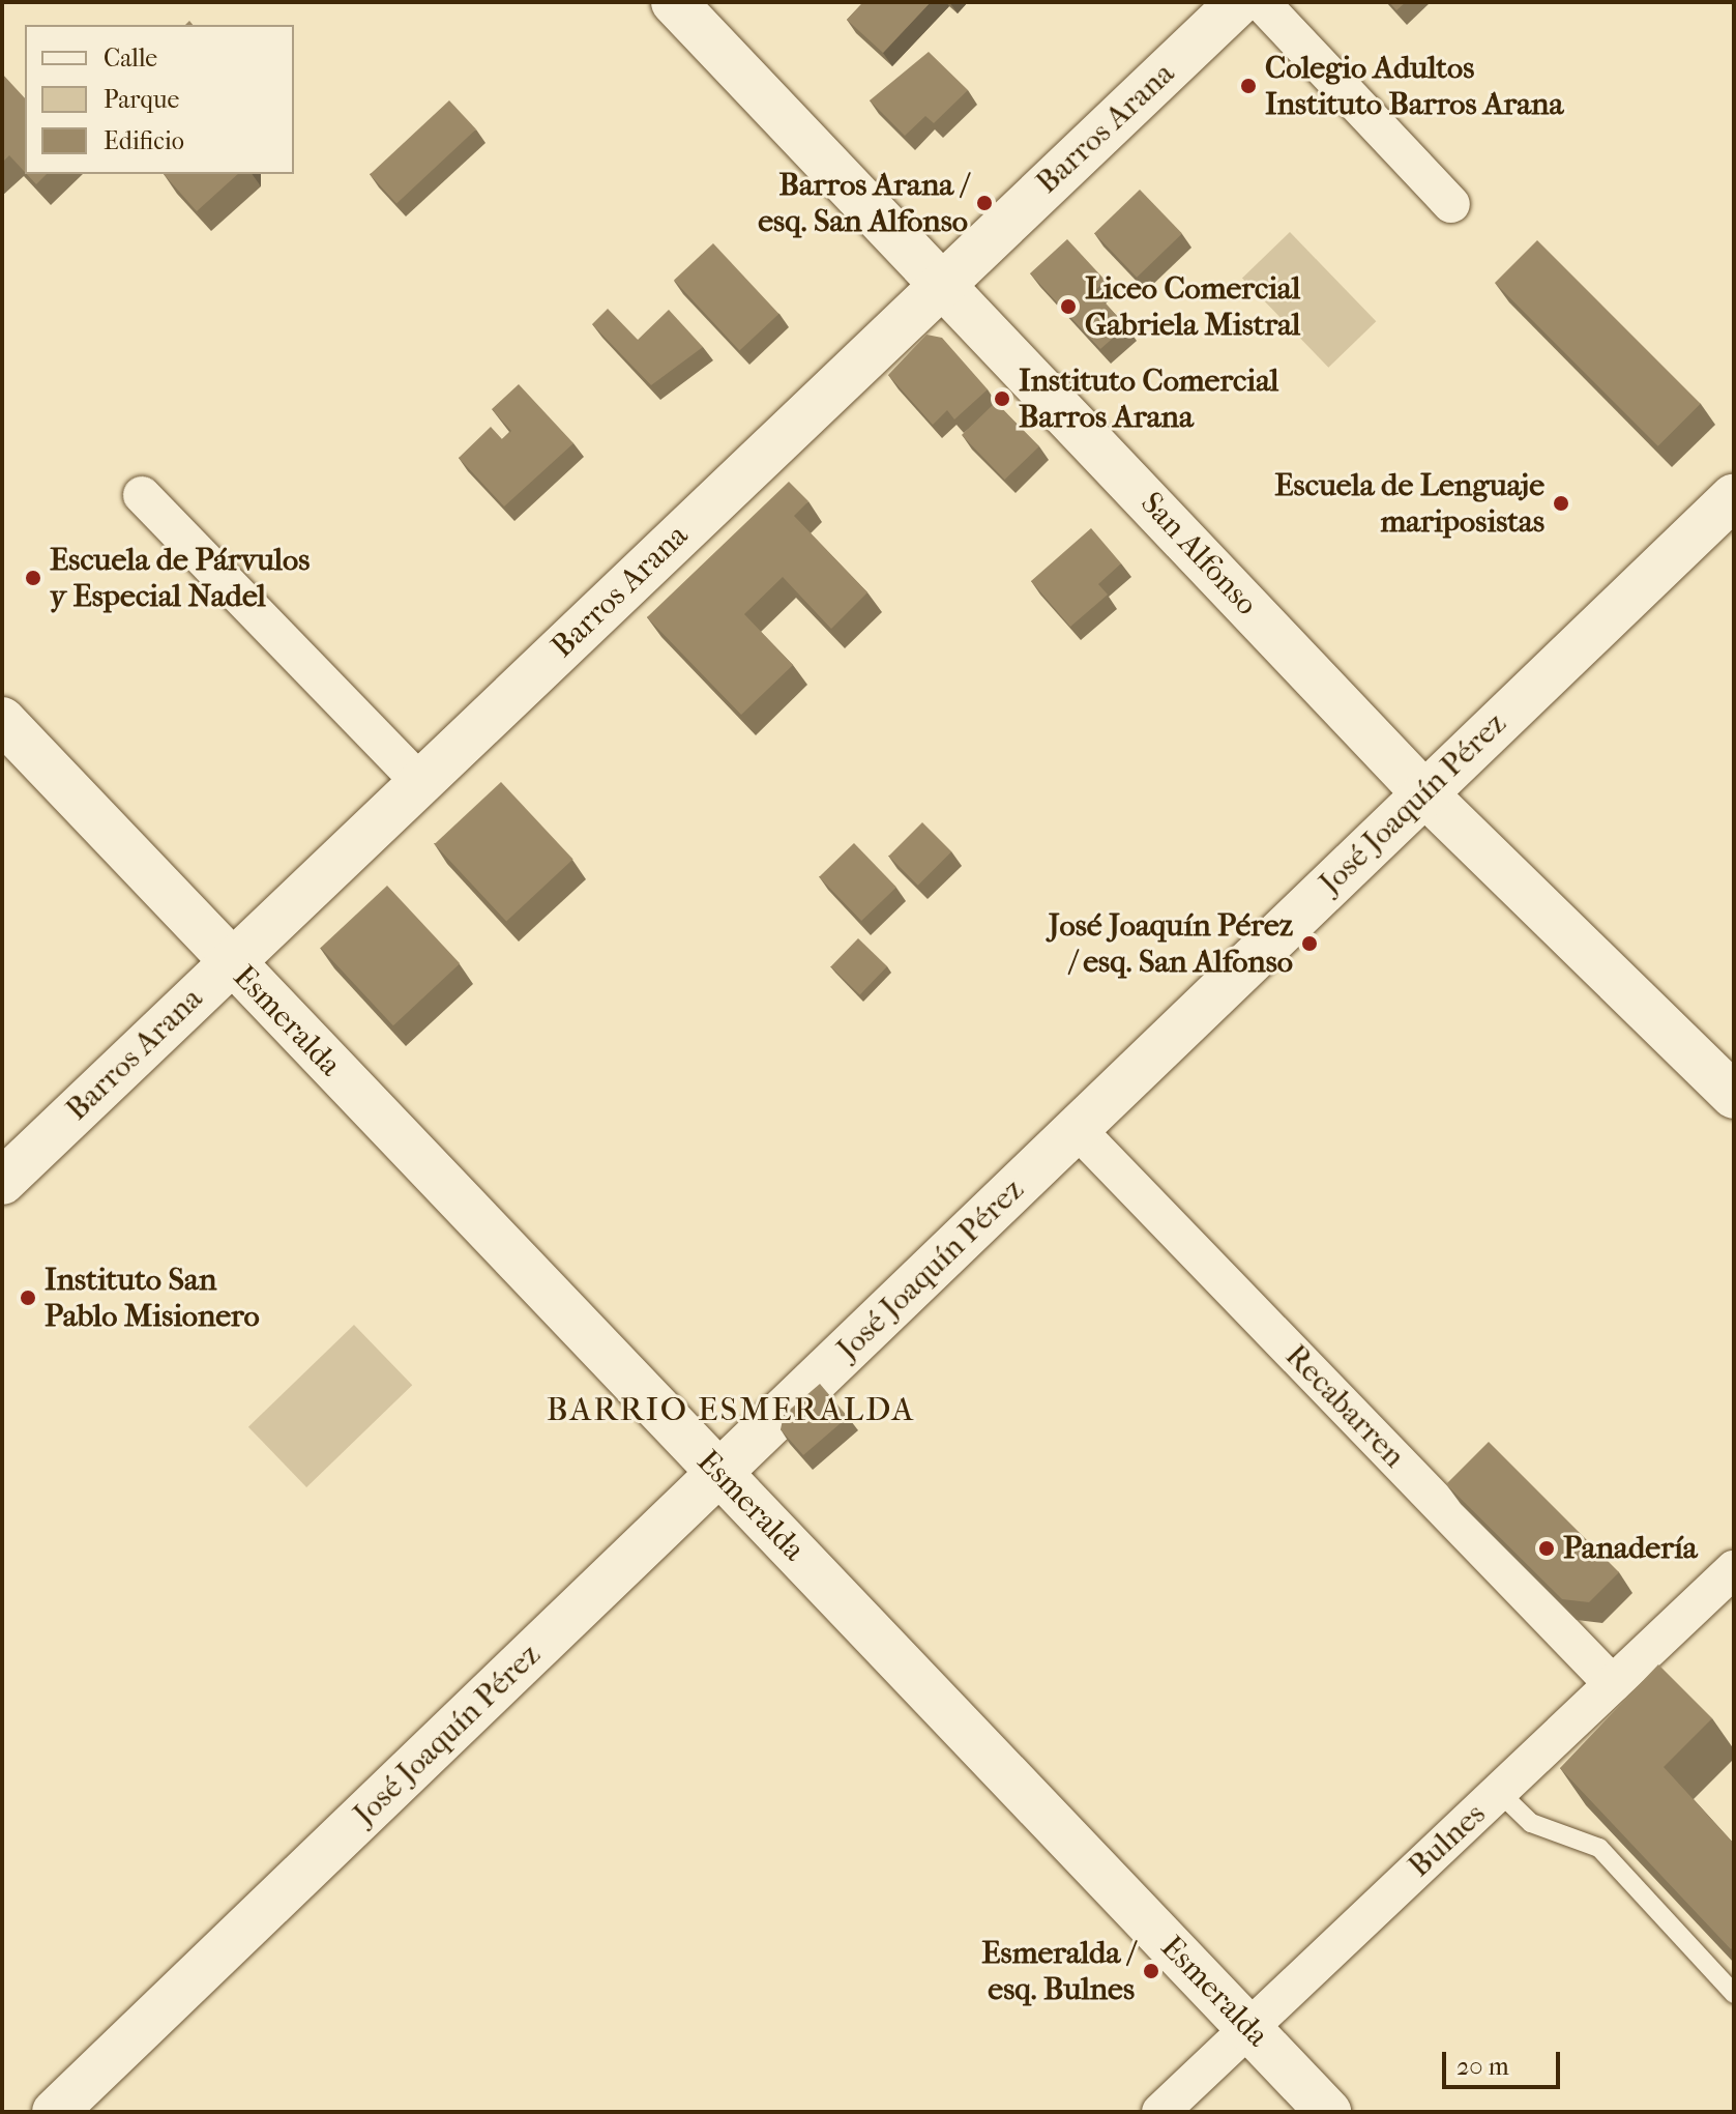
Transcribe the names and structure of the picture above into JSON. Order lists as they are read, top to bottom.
{
  "streets": {
    "main road": [
      "Barros Arana",
      "San Alfonso",
      "José Joaquín Pérez",
      "Esmeralda"
    ],
    "street": ["Recabarren", "Bulnes"]
  },
  "crossings": [
    ["Barros Arana", "San Alfonso"],
    ["Barros Arana", "Esmeralda"],
    ["San Alfonso", "José Joaquín Pérez"],
    ["José Joaquín Pérez", "Esmeralda"],
    ["José Joaquín Pérez", "Recabarren"],
    ["Esmeralda", "Bulnes"],
    ["Recabarren", "Bulnes"]
  ],
  "districts": ["BARRIO ESMERALDA"],
  "places": [
    "Colegio Adultos Instituto Barros Arana",
    "Barros Arana / esq. San Alfonso",
    "Liceo Comercial Gabriela Mistral",
    "Instituto Comercial Barros Arana",
    "Escuela de Lenguaje mariposistas",
    "Escuela de Párvulos y Especial Nadel",
    "José Joaquín Pérez / esq. San Alfonso",
    "Instituto San Pablo Misionero",
    "Panadería",
    "Esmeralda / esq. Bulnes"
  ],
  "legend": ["Calle", "Parque", "Edificio"],
  "scale_bar": "20 m"
}
